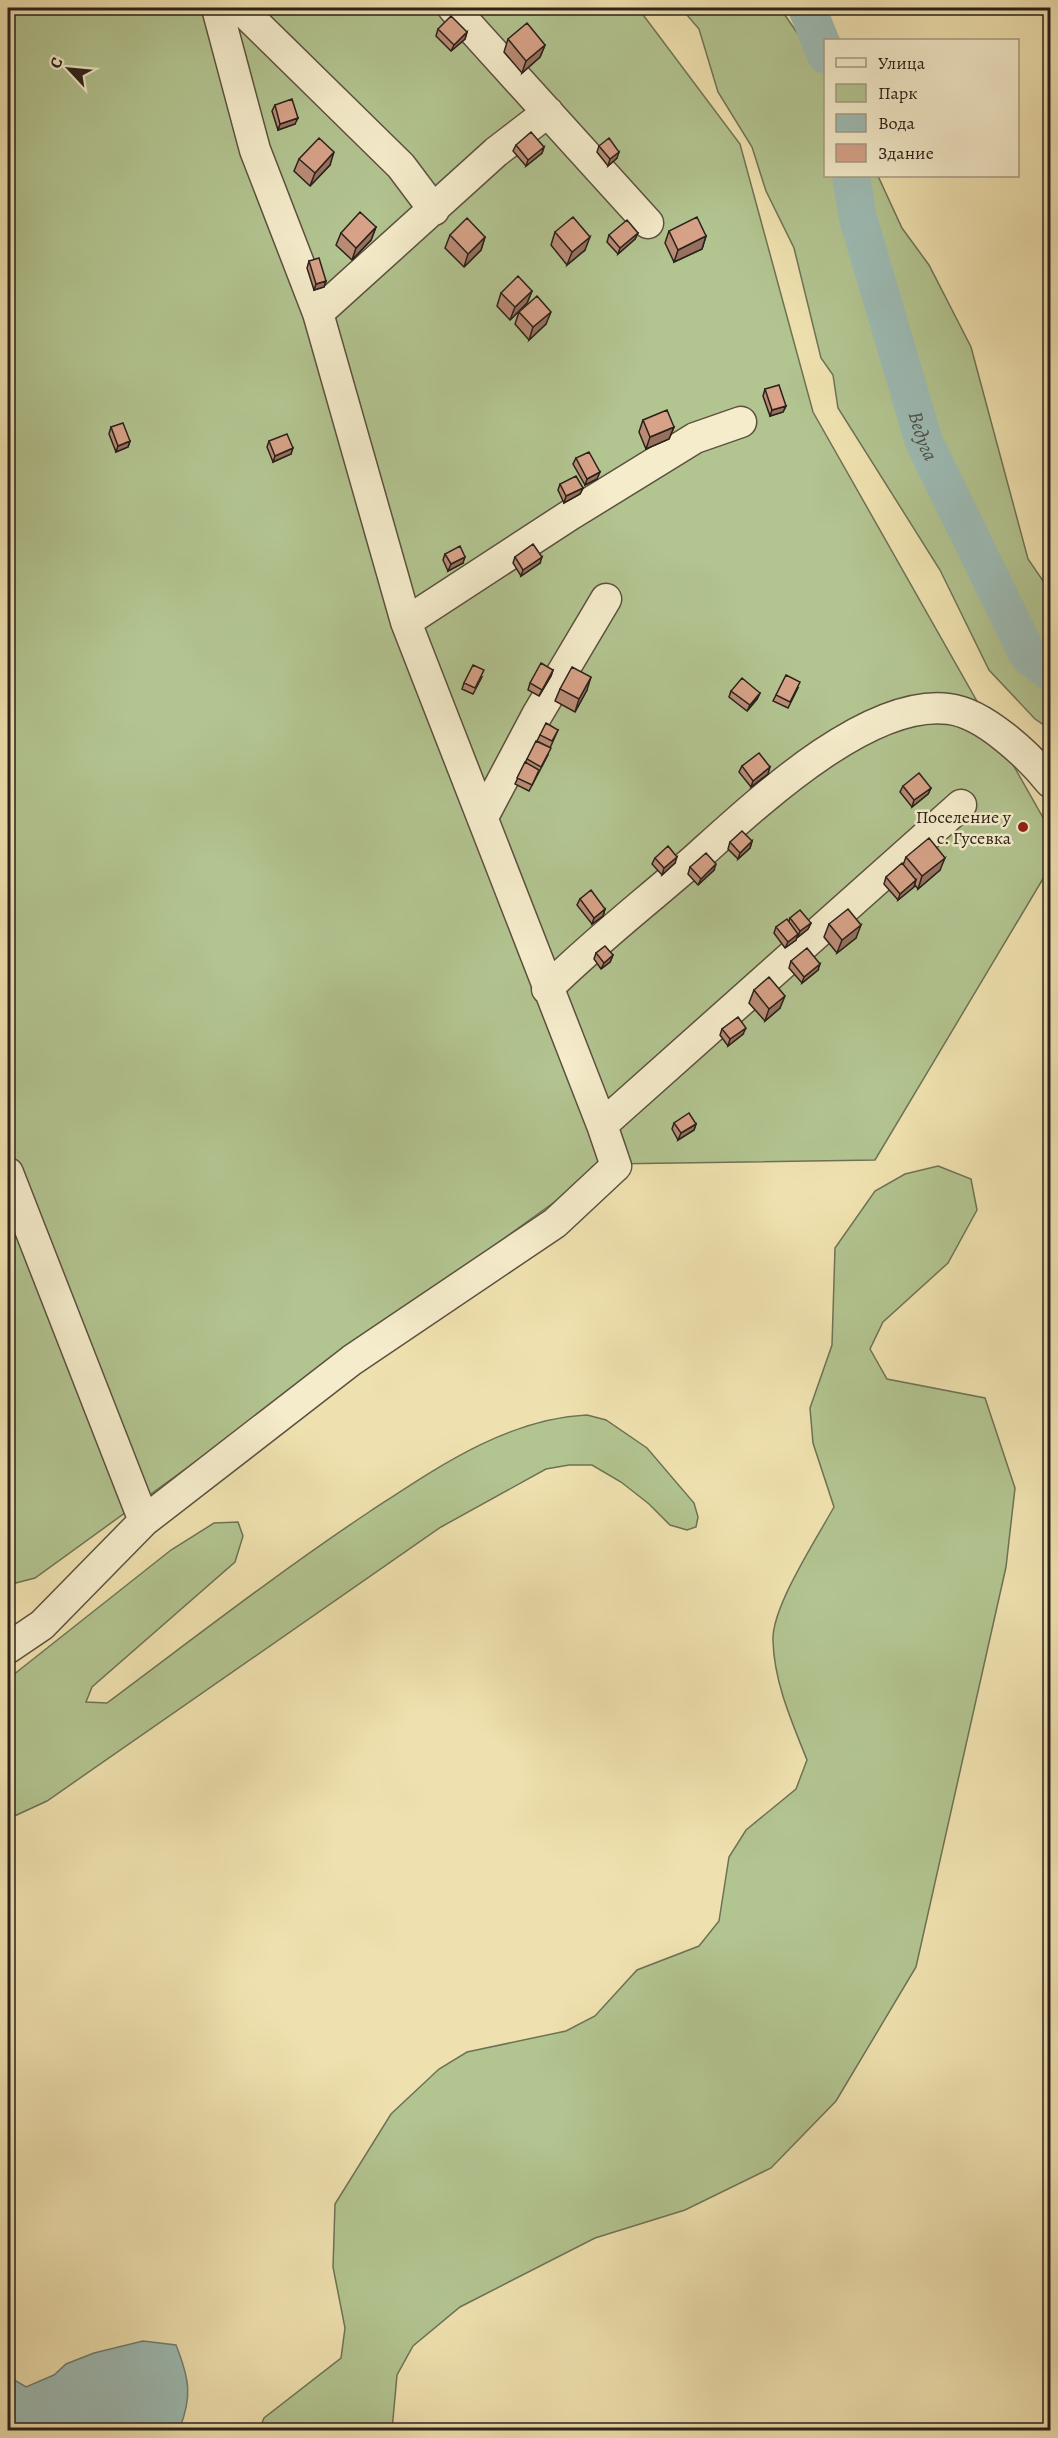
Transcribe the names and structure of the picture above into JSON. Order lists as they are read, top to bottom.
{
  "water": ["Ведуга"],
  "places": ["Поселение у с. Гусевка"],
  "legend": [
    "Улица",
    "Парк",
    "Вода",
    "Здание"
  ],
  "north": "top left"
}
